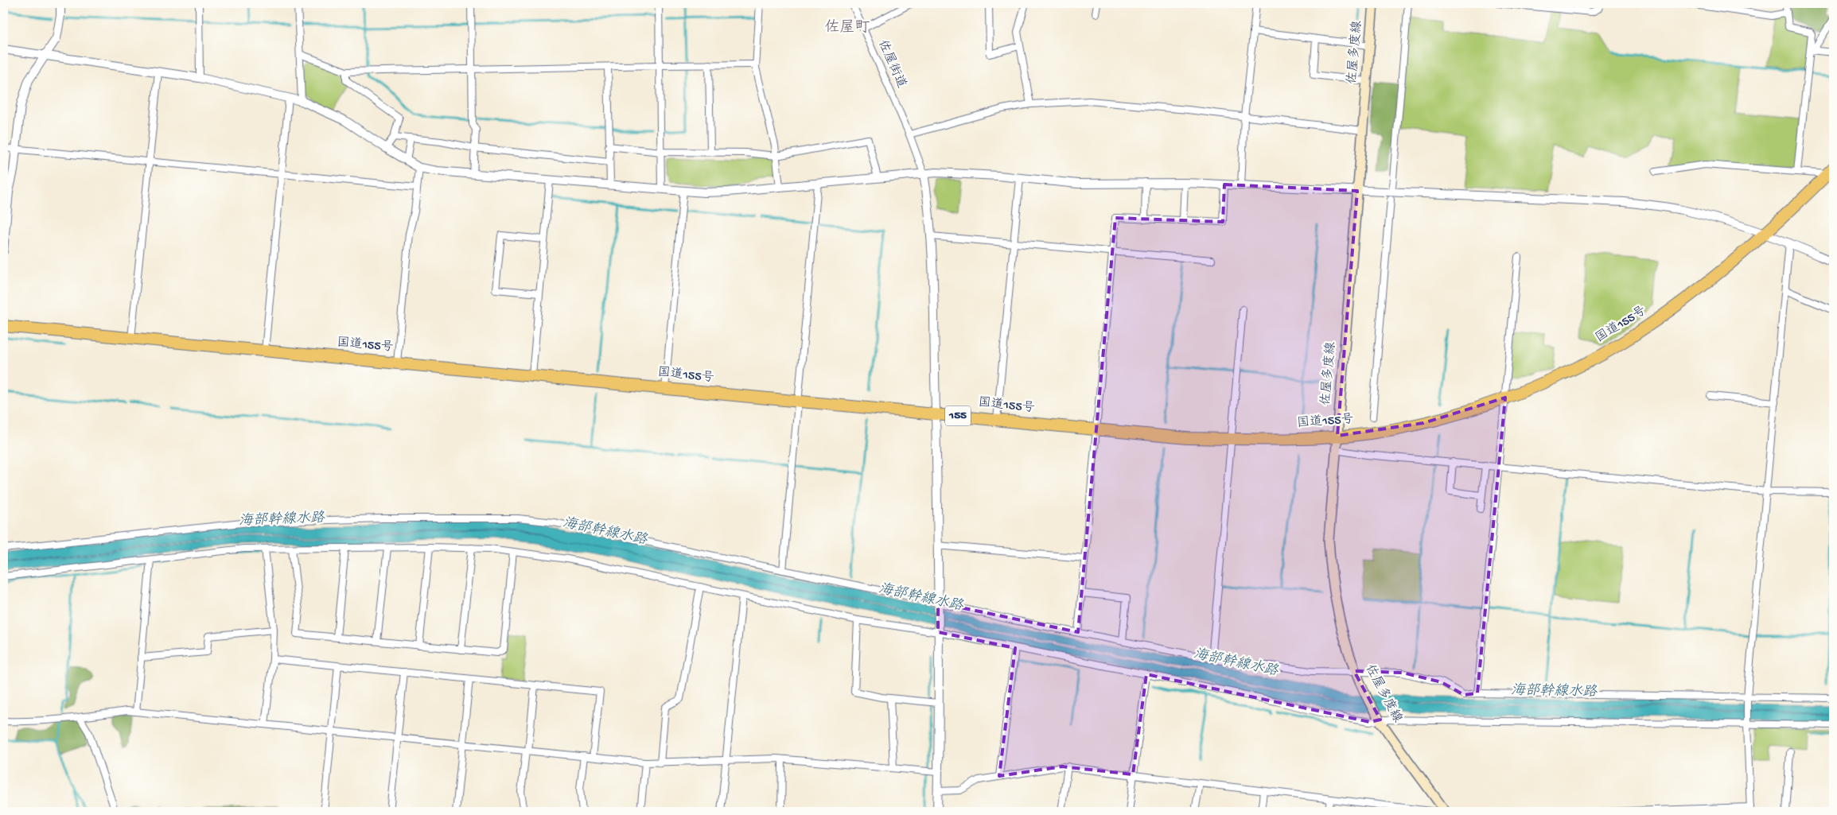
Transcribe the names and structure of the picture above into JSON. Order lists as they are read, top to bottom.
{
  "streets": {
    "highway": ["国道155号", "155"],
    "main road": ["佐屋多度線"],
    "street": ["佐屋街道"]
  },
  "crossings": [
    ["佐屋多度線", "国道155号"]
  ],
  "districts": ["佐屋町"],
  "water": ["海部幹線水路"]
}
